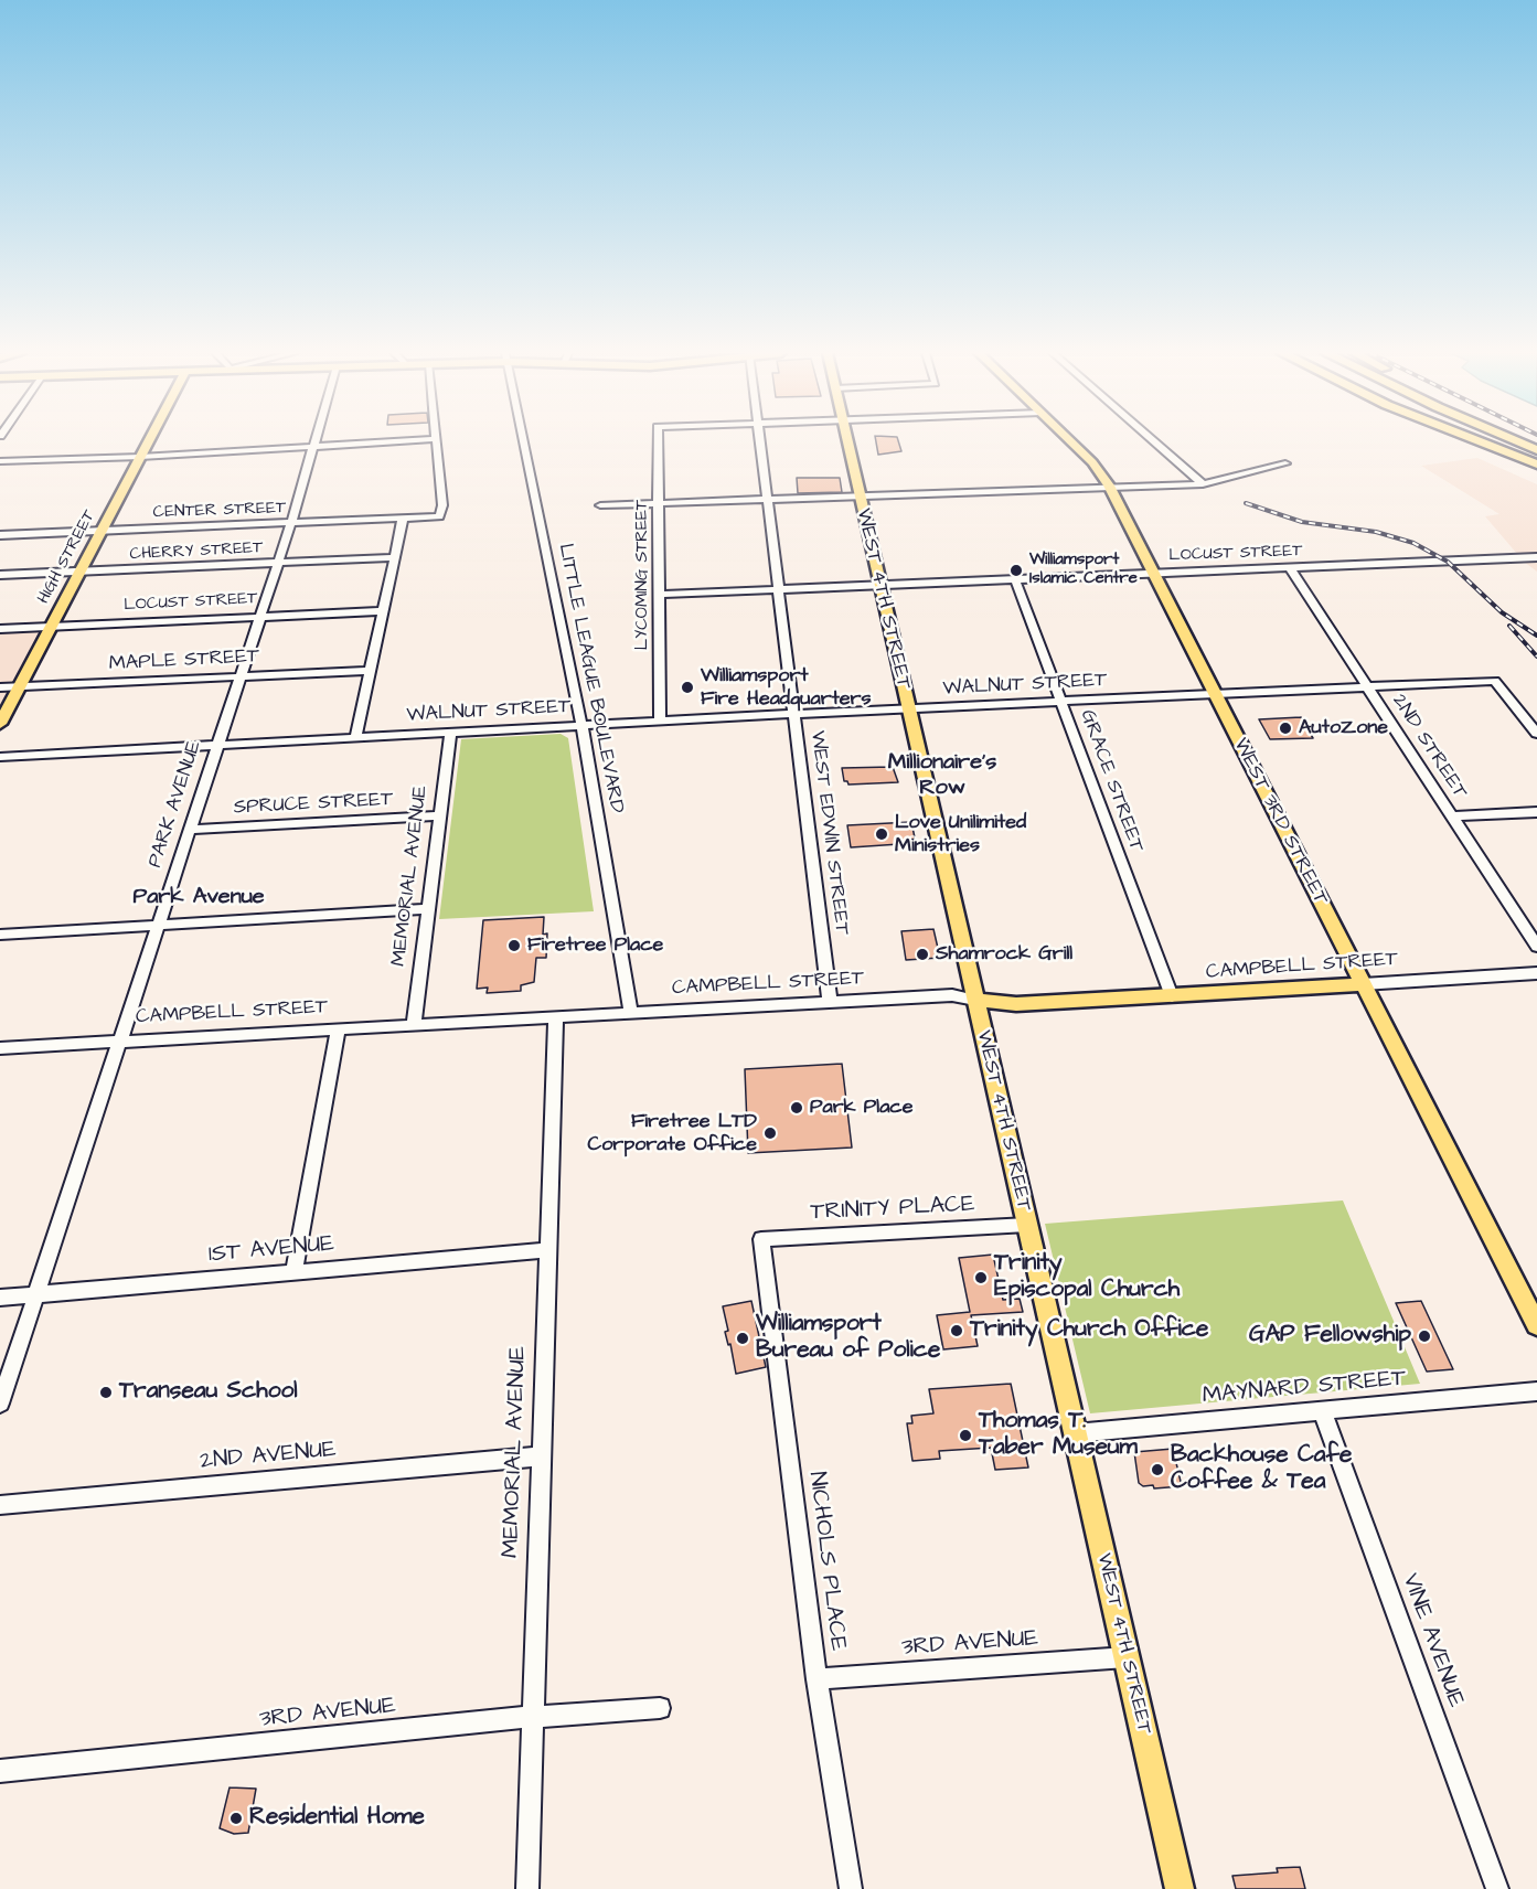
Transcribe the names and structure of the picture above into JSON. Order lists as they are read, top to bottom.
{
  "streets": {
    "main road": [
      "HIGH STREET",
      "WEST 4TH STREET",
      "WEST 3RD STREET",
      "CAMPBELL STREET"
    ],
    "street": [
      "CENTER STREET",
      "CHERRY STREET",
      "LOCUST STREET",
      "LYCOMING STREET",
      "MAPLE STREET",
      "LITTLE LEAGUE BOULEVARD",
      "WALNUT STREET",
      "2ND STREET",
      "GRACE STREET",
      "PARK AVENUE",
      "SPRUCE STREET",
      "WEST EDWIN STREET",
      "MEMORIAL AVENUE",
      "TRINITY PLACE",
      "1ST AVENUE",
      "MAYNARD STREET",
      "2ND AVENUE",
      "NICHOLS PLACE",
      "VINE AVENUE",
      "3RD AVENUE"
    ]
  },
  "crossings": [
    ["CENTER STREET", "HIGH STREET"],
    ["CENTER STREET", "PARK AVENUE"],
    ["CHERRY STREET", "HIGH STREET"],
    ["CHERRY STREET", "PARK AVENUE"],
    ["LOCUST STREET", "HIGH STREET"],
    ["LOCUST STREET", "LYCOMING STREET"],
    ["LOCUST STREET", "WEST 4TH STREET"],
    ["LOCUST STREET", "2ND STREET"],
    ["LOCUST STREET", "GRACE STREET"],
    ["LOCUST STREET", "PARK AVENUE"],
    ["LOCUST STREET", "WEST 3RD STREET"],
    ["LOCUST STREET", "WEST EDWIN STREET"],
    ["HIGH STREET", "MAPLE STREET"],
    ["LYCOMING STREET", "WALNUT STREET"],
    ["WEST 4TH STREET", "WALNUT STREET"],
    ["WEST 4TH STREET", "CAMPBELL STREET"],
    ["WEST 4TH STREET", "TRINITY PLACE"],
    ["WEST 4TH STREET", "MAYNARD STREET"],
    ["WEST 4TH STREET", "3RD AVENUE"],
    ["MAPLE STREET", "PARK AVENUE"],
    ["LITTLE LEAGUE BOULEVARD", "WALNUT STREET"],
    ["LITTLE LEAGUE BOULEVARD", "CAMPBELL STREET"],
    ["WALNUT STREET", "2ND STREET"],
    ["WALNUT STREET", "GRACE STREET"],
    ["WALNUT STREET", "PARK AVENUE"],
    ["WALNUT STREET", "WEST 3RD STREET"],
    ["WALNUT STREET", "WEST EDWIN STREET"],
    ["WALNUT STREET", "MEMORIAL AVENUE"],
    ["GRACE STREET", "CAMPBELL STREET"],
    ["PARK AVENUE", "SPRUCE STREET"],
    ["PARK AVENUE", "CAMPBELL STREET"],
    ["PARK AVENUE", "1ST AVENUE"],
    ["SPRUCE STREET", "MEMORIAL AVENUE"],
    ["WEST 3RD STREET", "CAMPBELL STREET"],
    ["WEST EDWIN STREET", "CAMPBELL STREET"],
    ["MEMORIAL AVENUE", "CAMPBELL STREET"],
    ["MEMORIAL AVENUE", "1ST AVENUE"],
    ["MEMORIAL AVENUE", "2ND AVENUE"],
    ["MEMORIAL AVENUE", "3RD AVENUE"],
    ["TRINITY PLACE", "NICHOLS PLACE"],
    ["MAYNARD STREET", "VINE AVENUE"],
    ["NICHOLS PLACE", "3RD AVENUE"]
  ],
  "districts": ["Millionaire's Row", "Park Avenue"],
  "places": [
    "Williamsport Islamic Centre",
    "Williamsport Fire Headquarters",
    "AutoZone",
    "Love Unilimited Ministries",
    "Firetree Place",
    "Shamrock Grill",
    "Park Place",
    "Firetree LTD Corporate Office",
    "Trinity Episcopal Church",
    "Trinity Church Office",
    "GAP Fellowship",
    "Williamsport Bureau of Police",
    "Transeau School",
    "Thomas T. Taber Museum",
    "Backhouse Cafe Coffee & Tea",
    "Residential Home"
  ]
}
